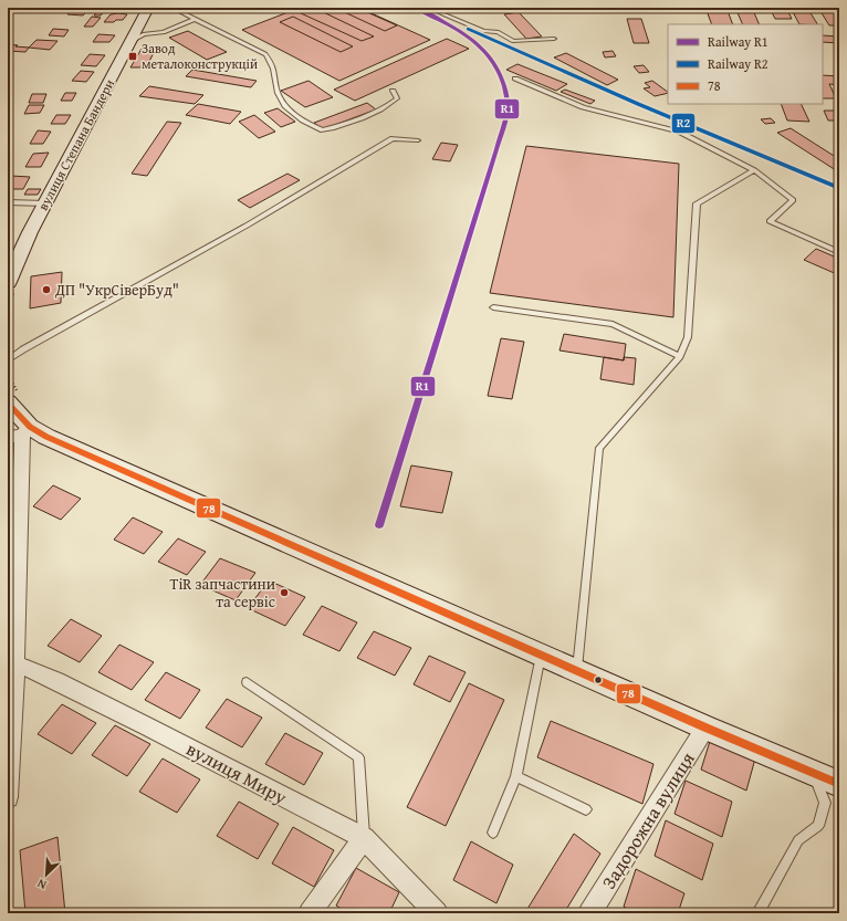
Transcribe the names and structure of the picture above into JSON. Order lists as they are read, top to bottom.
{
  "streets": {
    "street": ["вулиця Степана Бандери", "вулиця Миру", "Задорожна вулиця"]
  },
  "places": {
    "transit": ["Завод металоконструкцій"],
    "other": ["ДП \"УкрСіверБуд\"", "TiR запчастини та сервіс"]
  },
  "lines": ["rail line R1", "rail line R2", "transit line 78"],
  "legend": ["Railway R1", "Railway R2", "78"],
  "north": "bottom left"
}
